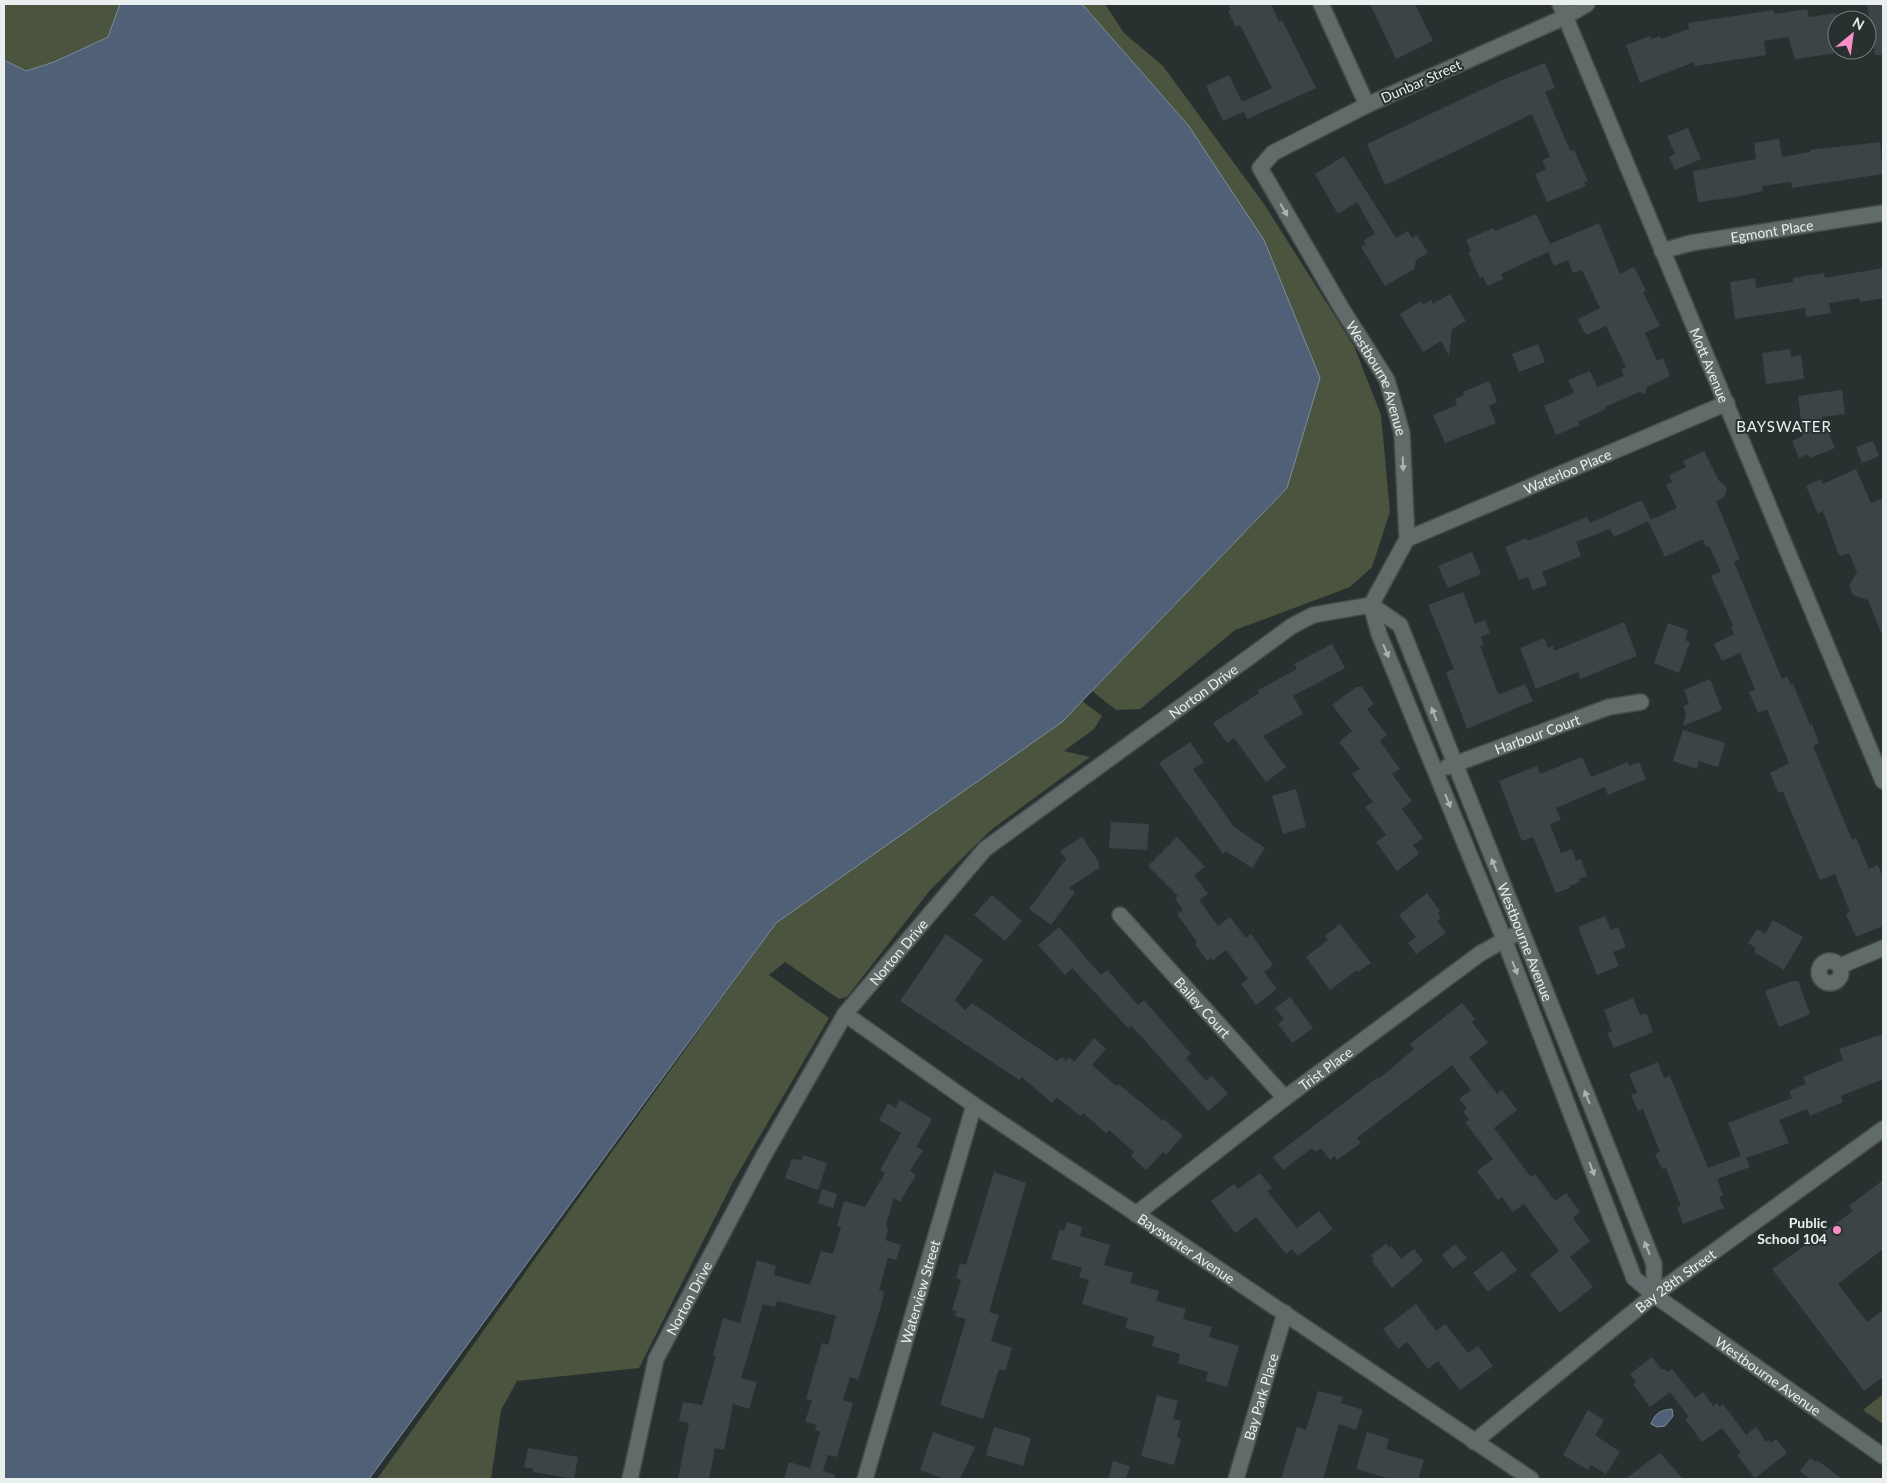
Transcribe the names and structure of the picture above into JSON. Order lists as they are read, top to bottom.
{
  "streets": {
    "street": [
      "Dunbar Street",
      "Egmont Place",
      "Mott Avenue",
      "Westbourne Avenue",
      "Waterloo Place",
      "Norton Drive",
      "Harbour Court",
      "Bailey Court",
      "Trist Place",
      "Bayswater Avenue",
      "Bay 28th Street",
      "Waterview Street",
      "Bay Park Place"
    ]
  },
  "crossings": [
    ["Dunbar Street", "Mott Avenue"],
    ["Dunbar Street", "Westbourne Avenue"],
    ["Egmont Place", "Mott Avenue"],
    ["Mott Avenue", "Waterloo Place"],
    ["Westbourne Avenue", "Waterloo Place"],
    ["Westbourne Avenue", "Norton Drive"],
    ["Westbourne Avenue", "Harbour Court"],
    ["Westbourne Avenue", "Trist Place"],
    ["Westbourne Avenue", "Bay 28th Street"],
    ["Norton Drive", "Bayswater Avenue"],
    ["Bailey Court", "Trist Place"],
    ["Trist Place", "Bayswater Avenue"],
    ["Bayswater Avenue", "Bay 28th Street"],
    ["Bayswater Avenue", "Waterview Street"],
    ["Bayswater Avenue", "Bay Park Place"]
  ],
  "districts": ["BAYSWATER"],
  "places": ["Public School 104"],
  "north": "top right"
}
